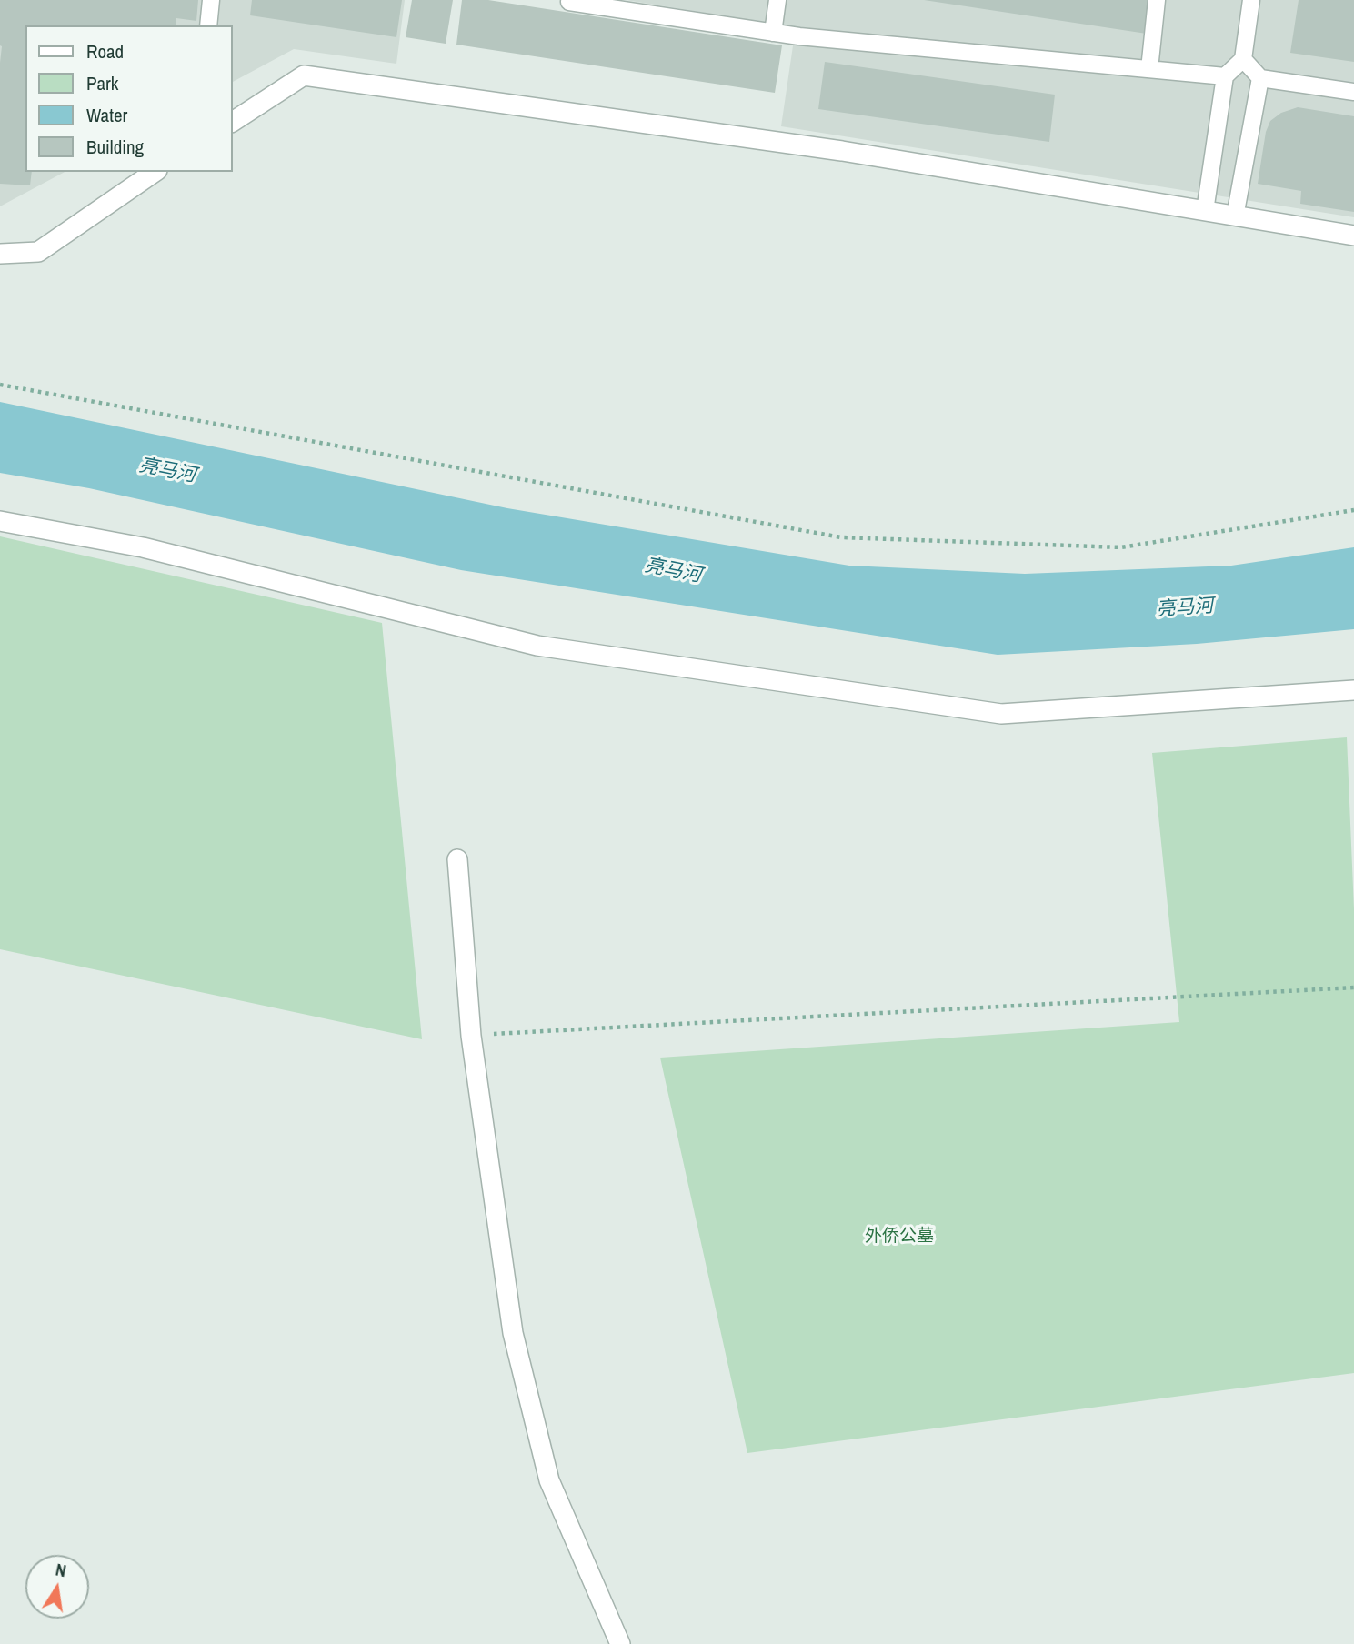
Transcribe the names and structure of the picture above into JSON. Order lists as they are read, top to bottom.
{
  "water": ["亮马河"],
  "parks": ["外侨公墓"],
  "legend": [
    "Road",
    "Park",
    "Water",
    "Building"
  ],
  "north": "top"
}
